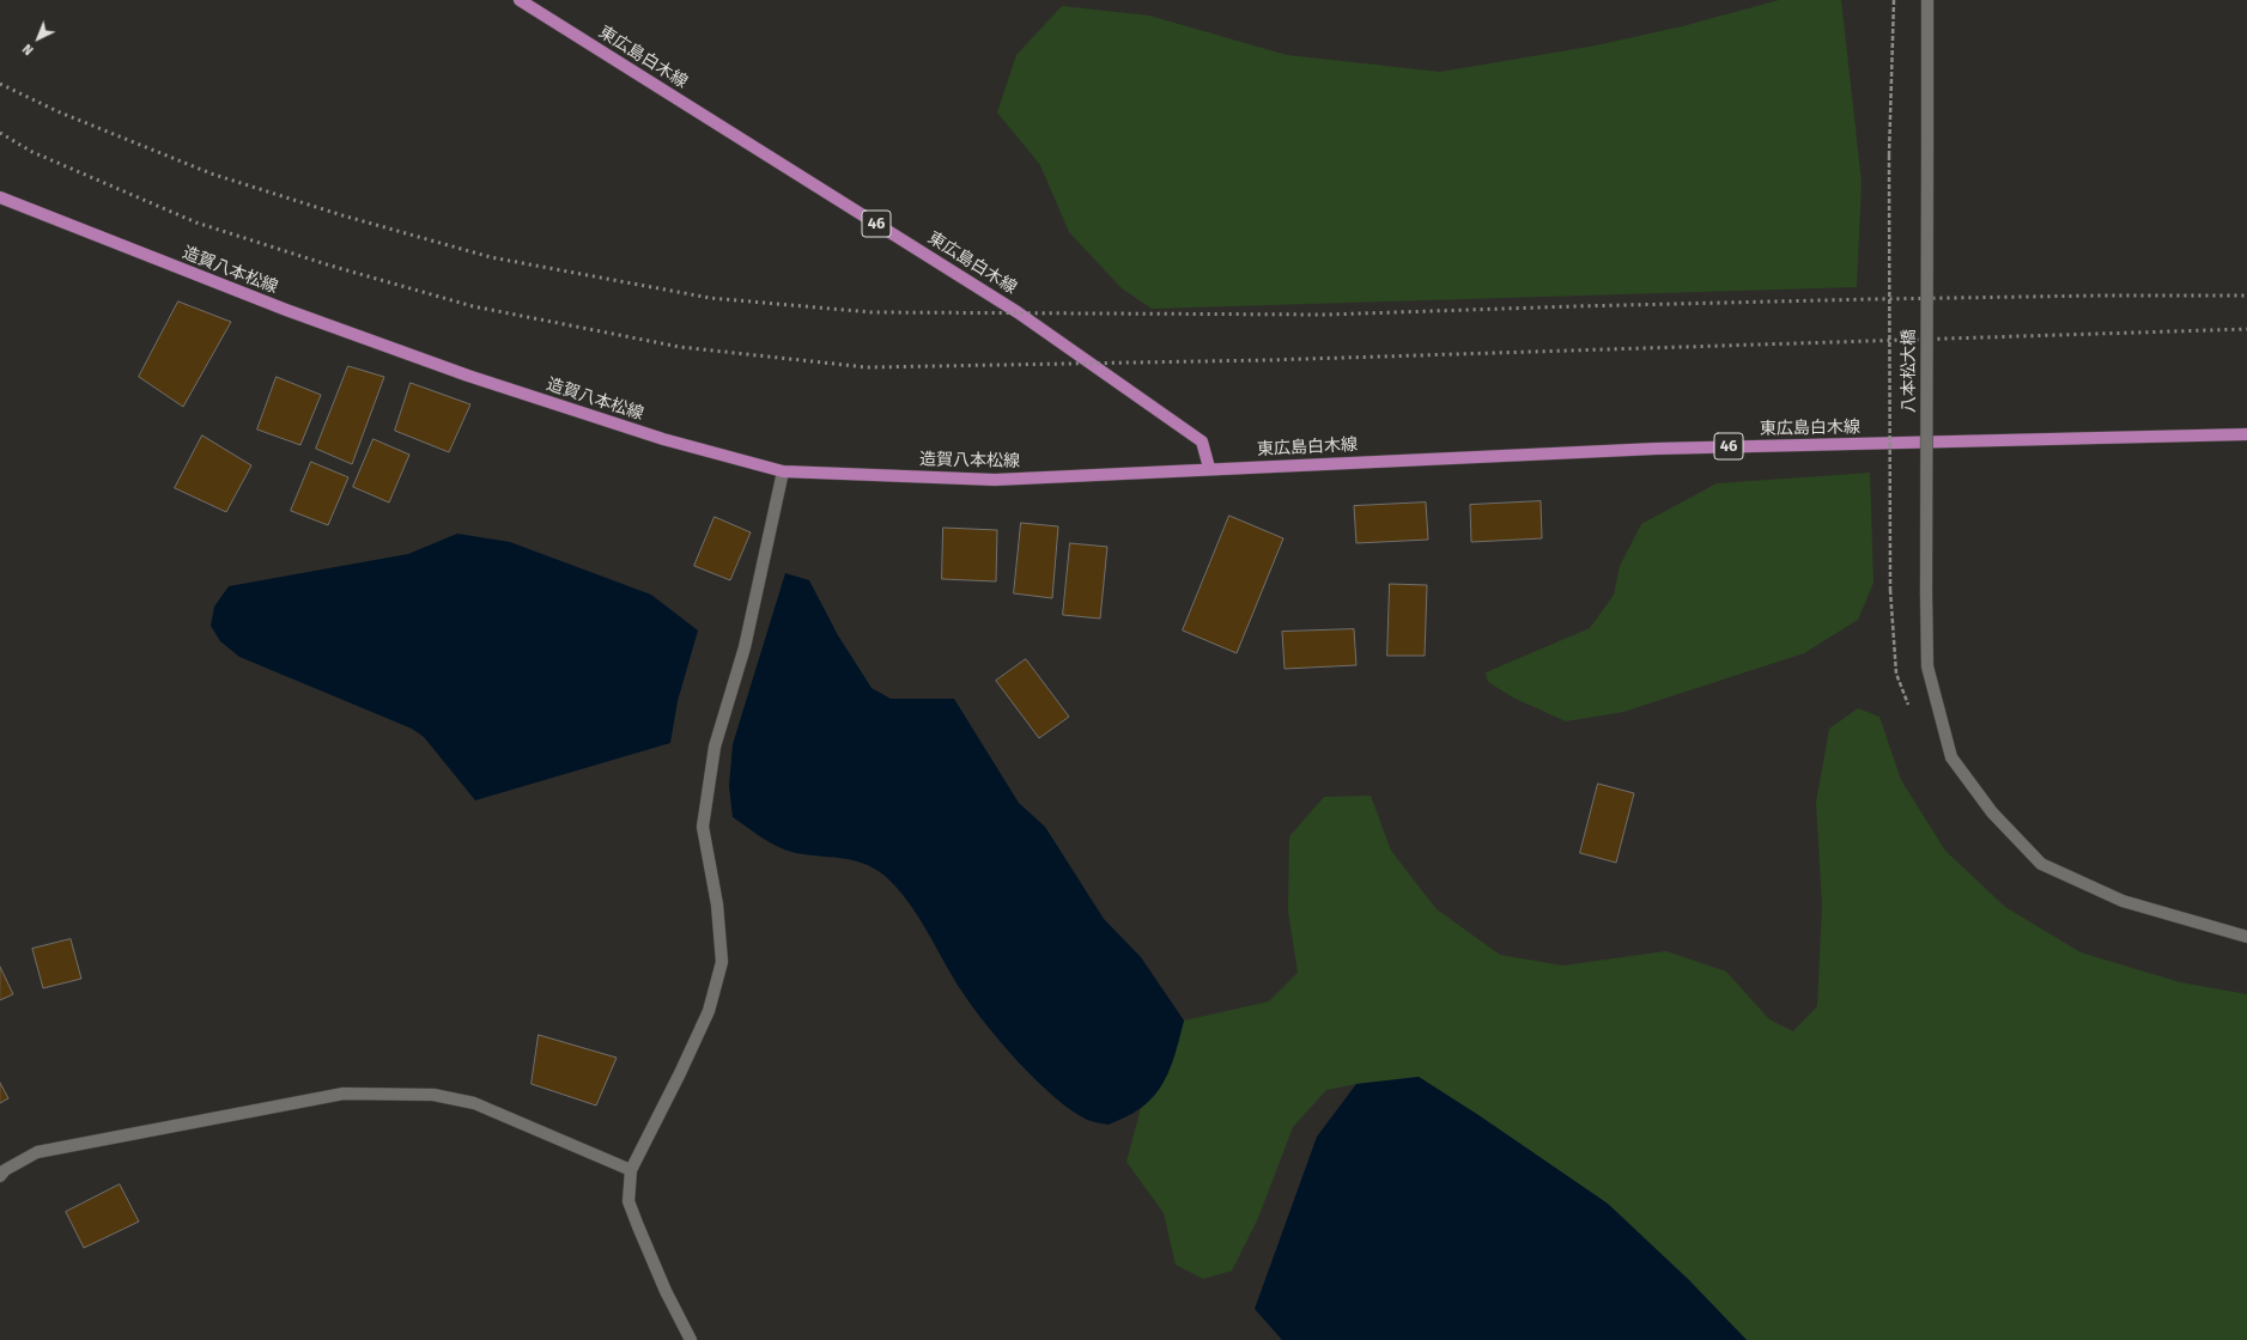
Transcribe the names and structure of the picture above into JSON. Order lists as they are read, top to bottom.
{
  "streets": {
    "main road": ["東広島白木線", "46", "造賀八本松線"],
    "street": ["八本松大橋"]
  },
  "crossings": [
    ["東広島白木線", "造賀八本松線"]
  ],
  "north": "bottom left"
}
